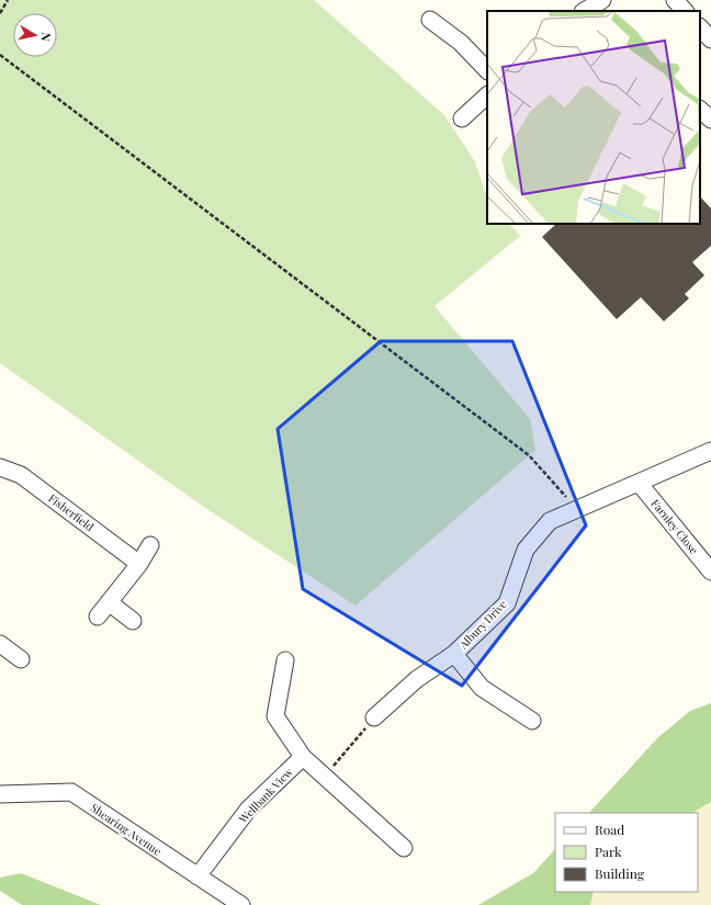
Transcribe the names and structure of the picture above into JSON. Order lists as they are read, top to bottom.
{
  "streets": {
    "street": [
      "Fisherfield",
      "Farnley Close",
      "Albury Drive",
      "Wellbank View",
      "Shearing Avenue"
    ]
  },
  "crossings": [
    ["Farnley Close", "Albury Drive"],
    ["Wellbank View", "Shearing Avenue"]
  ],
  "legend": ["Road", "Park", "Building"],
  "north": "right"
}
